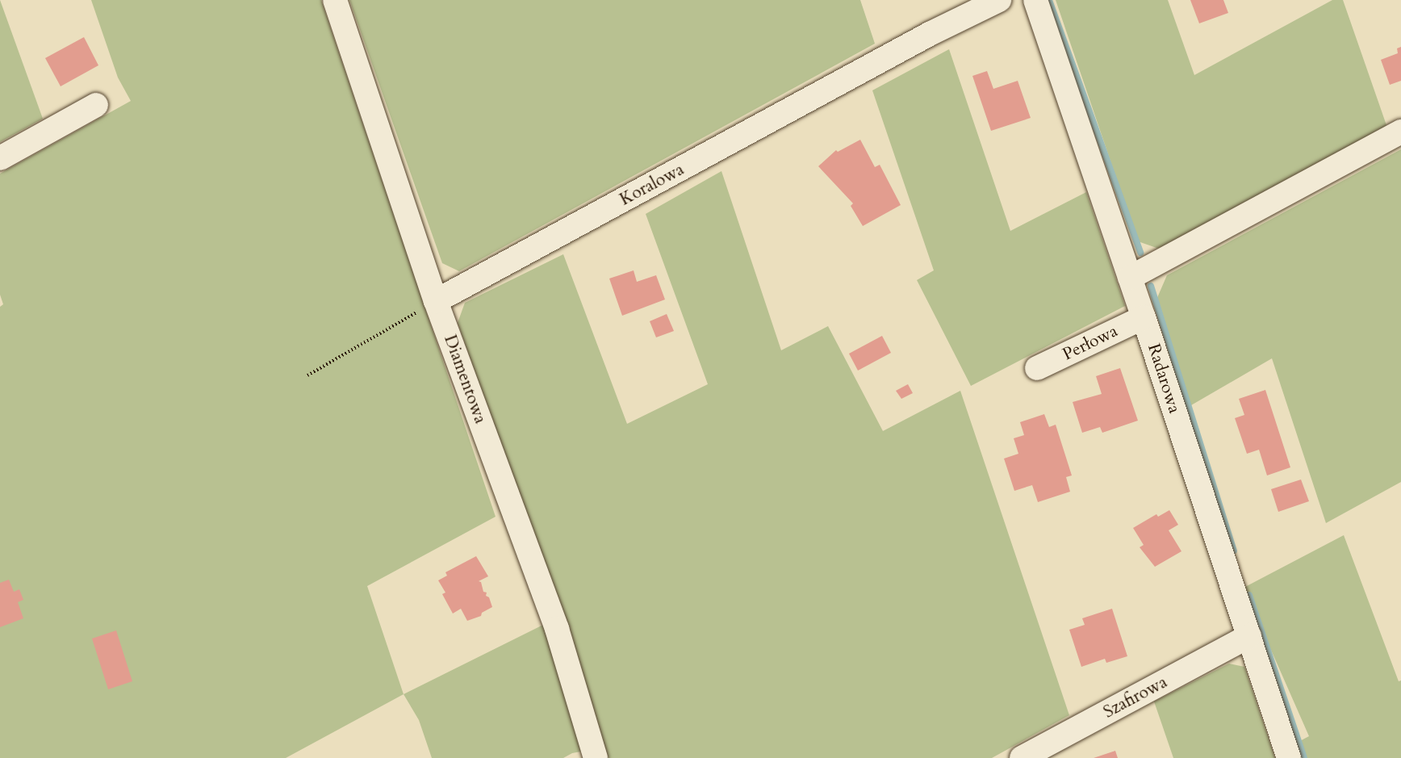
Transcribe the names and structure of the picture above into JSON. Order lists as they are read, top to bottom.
{
  "streets": {
    "street": [
      "Koralowa",
      "Perłowa",
      "Radarowa",
      "Diamentowa",
      "Szafirowa"
    ]
  },
  "crossings": [
    ["Koralowa", "Diamentowa"],
    ["Perłowa", "Radarowa"],
    ["Radarowa", "Szafirowa"]
  ]
}
